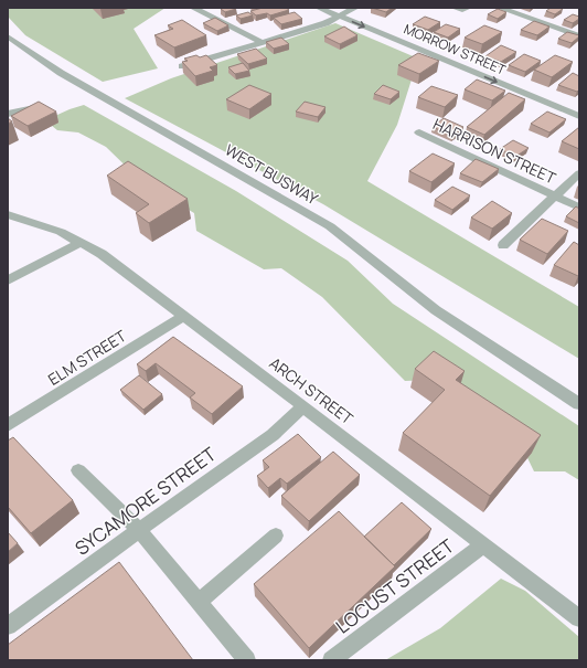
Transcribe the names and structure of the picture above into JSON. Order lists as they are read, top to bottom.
{
  "streets": {
    "street": [
      "MORROW STREET",
      "HARRISON STREET",
      "WEST BUSWAY",
      "ELM STREET",
      "ARCH STREET",
      "SYCAMORE STREET",
      "LOCUST STREET"
    ]
  },
  "crossings": [
    ["ELM STREET", "ARCH STREET"],
    ["ARCH STREET", "SYCAMORE STREET"],
    ["ARCH STREET", "LOCUST STREET"]
  ]
}
